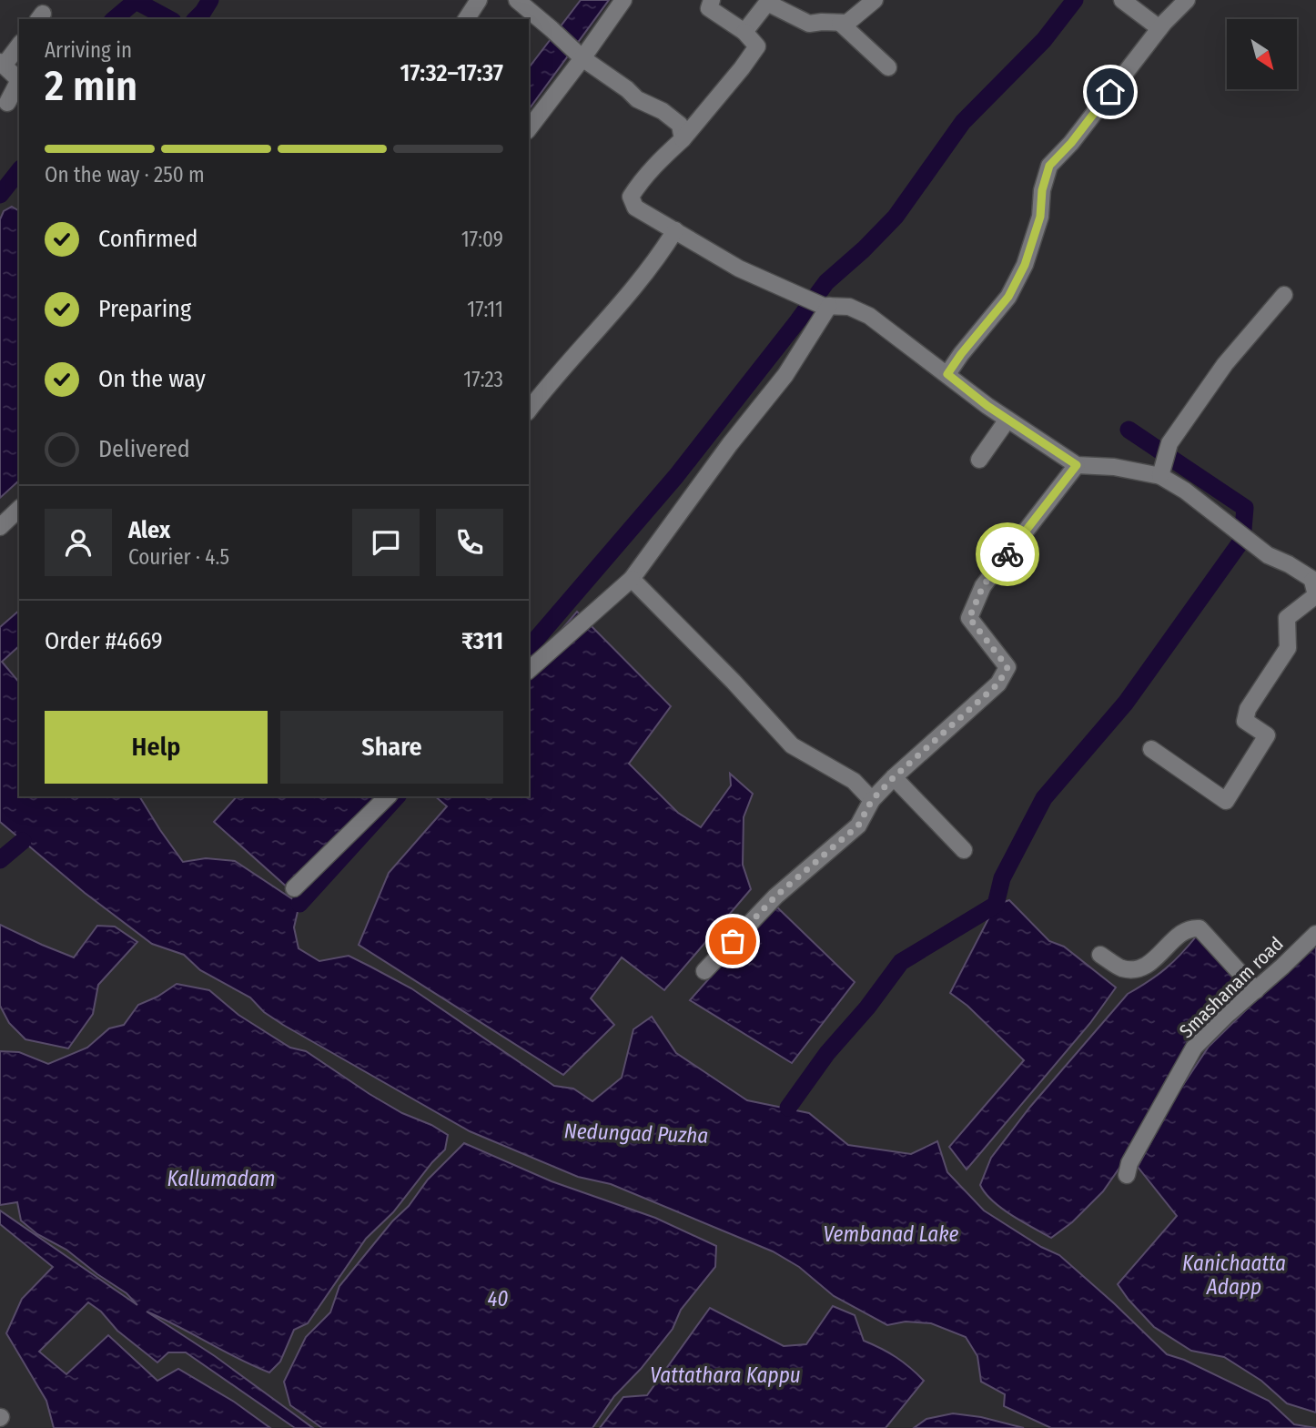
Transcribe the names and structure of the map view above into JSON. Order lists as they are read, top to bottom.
{
  "streets": {
    "street": ["Smashanam road"]
  },
  "water": [
    "Nedungad Puzha",
    "Kallumadam",
    "Vembanad Lake",
    "Kanichaatta Adapp",
    "40",
    "Vattathara Kappu"
  ],
  "north": "bottom right",
  "page": {
    "heading": ["2 min", "Arriving in", "17:32–17:37"],
    "panel": [
      "Alex",
      "Courier · 4.5",
      "Order #4669",
      "₹311"
    ],
    "bar": "On the way · 250 m",
    "list": [
      ["Confirmed", "17:09"],
      ["Preparing", "17:11"],
      ["On the way", "17:23"],
      "Delivered"
    ],
    "buttons": ["Help", "Share"]
  }
}
